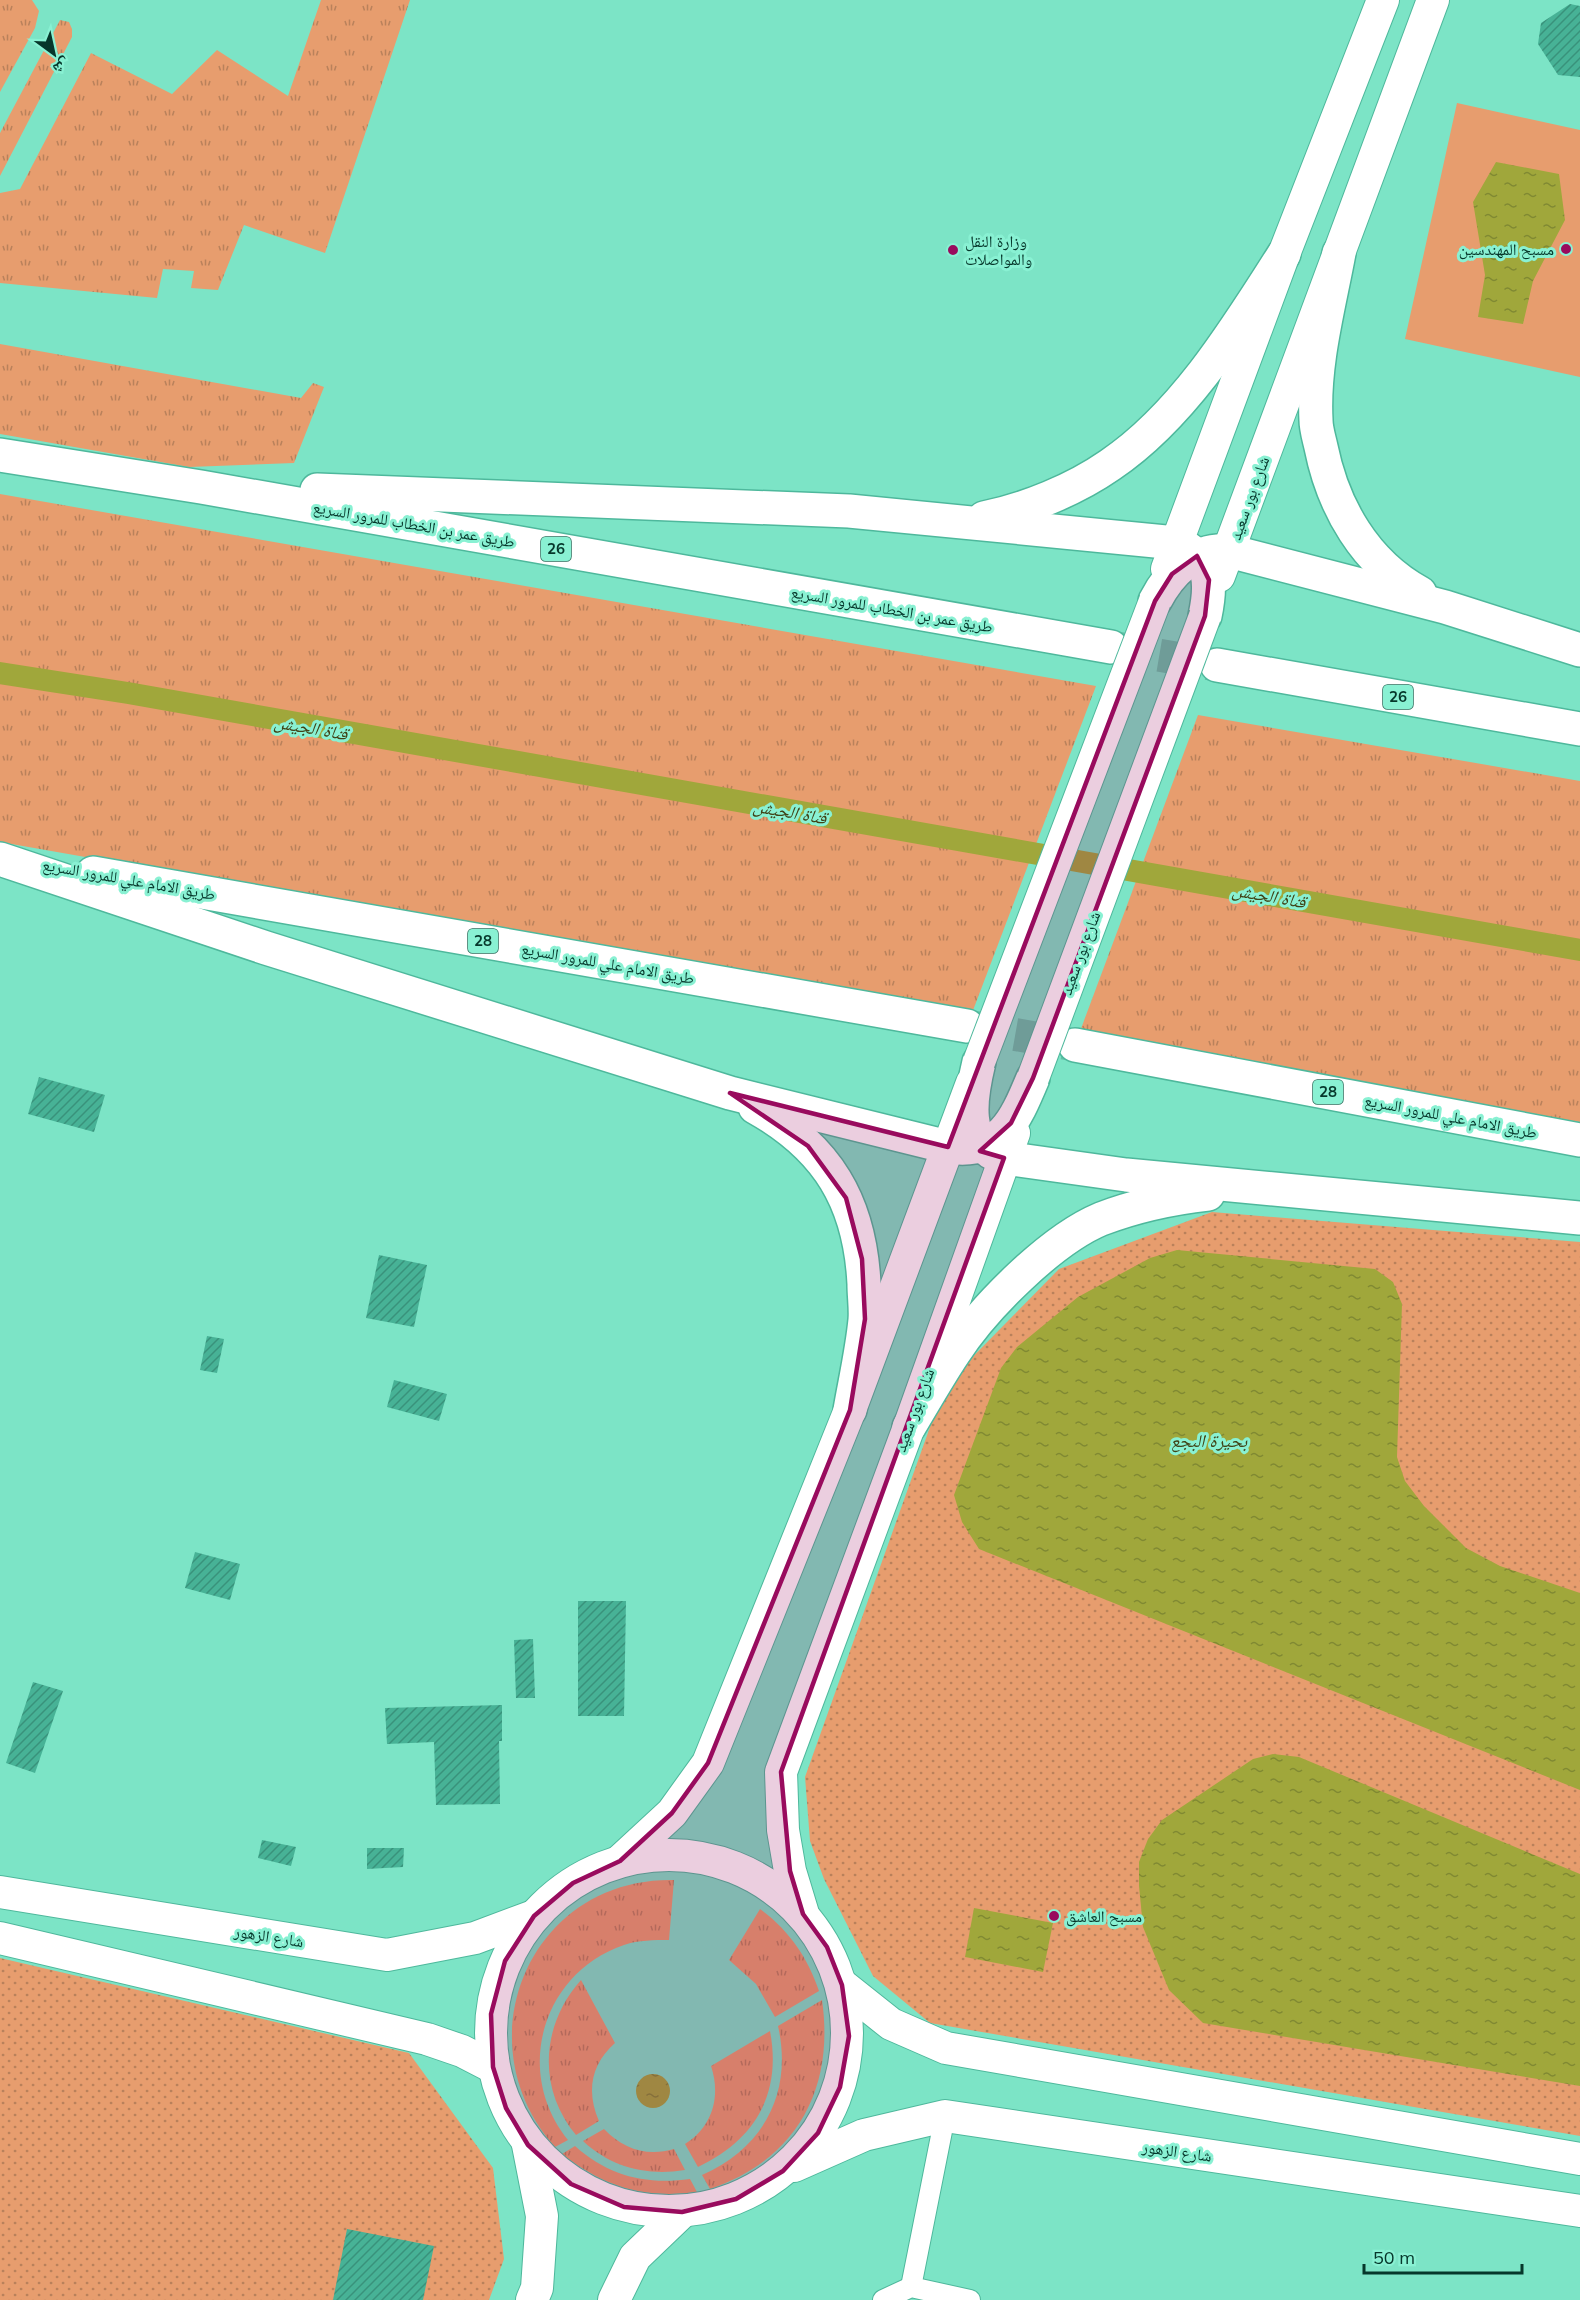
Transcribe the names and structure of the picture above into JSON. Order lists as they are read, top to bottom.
{
  "streets": {
    "highway": [
      "طريق عمر بن الخطاب للمرور السريع",
      "26",
      "طريق الامام علي للمرور السريع",
      "28"
    ],
    "main road": ["شارع بور سعيد", "شارع الزهور"]
  },
  "water": ["قناة الجيش", "بحيرة البجع"],
  "places": ["مسبح المهندسين", "وزارة النقل والمواصلات", "مسبح العاشق"],
  "scale_bar": "50 m",
  "north": "bottom right"
}
